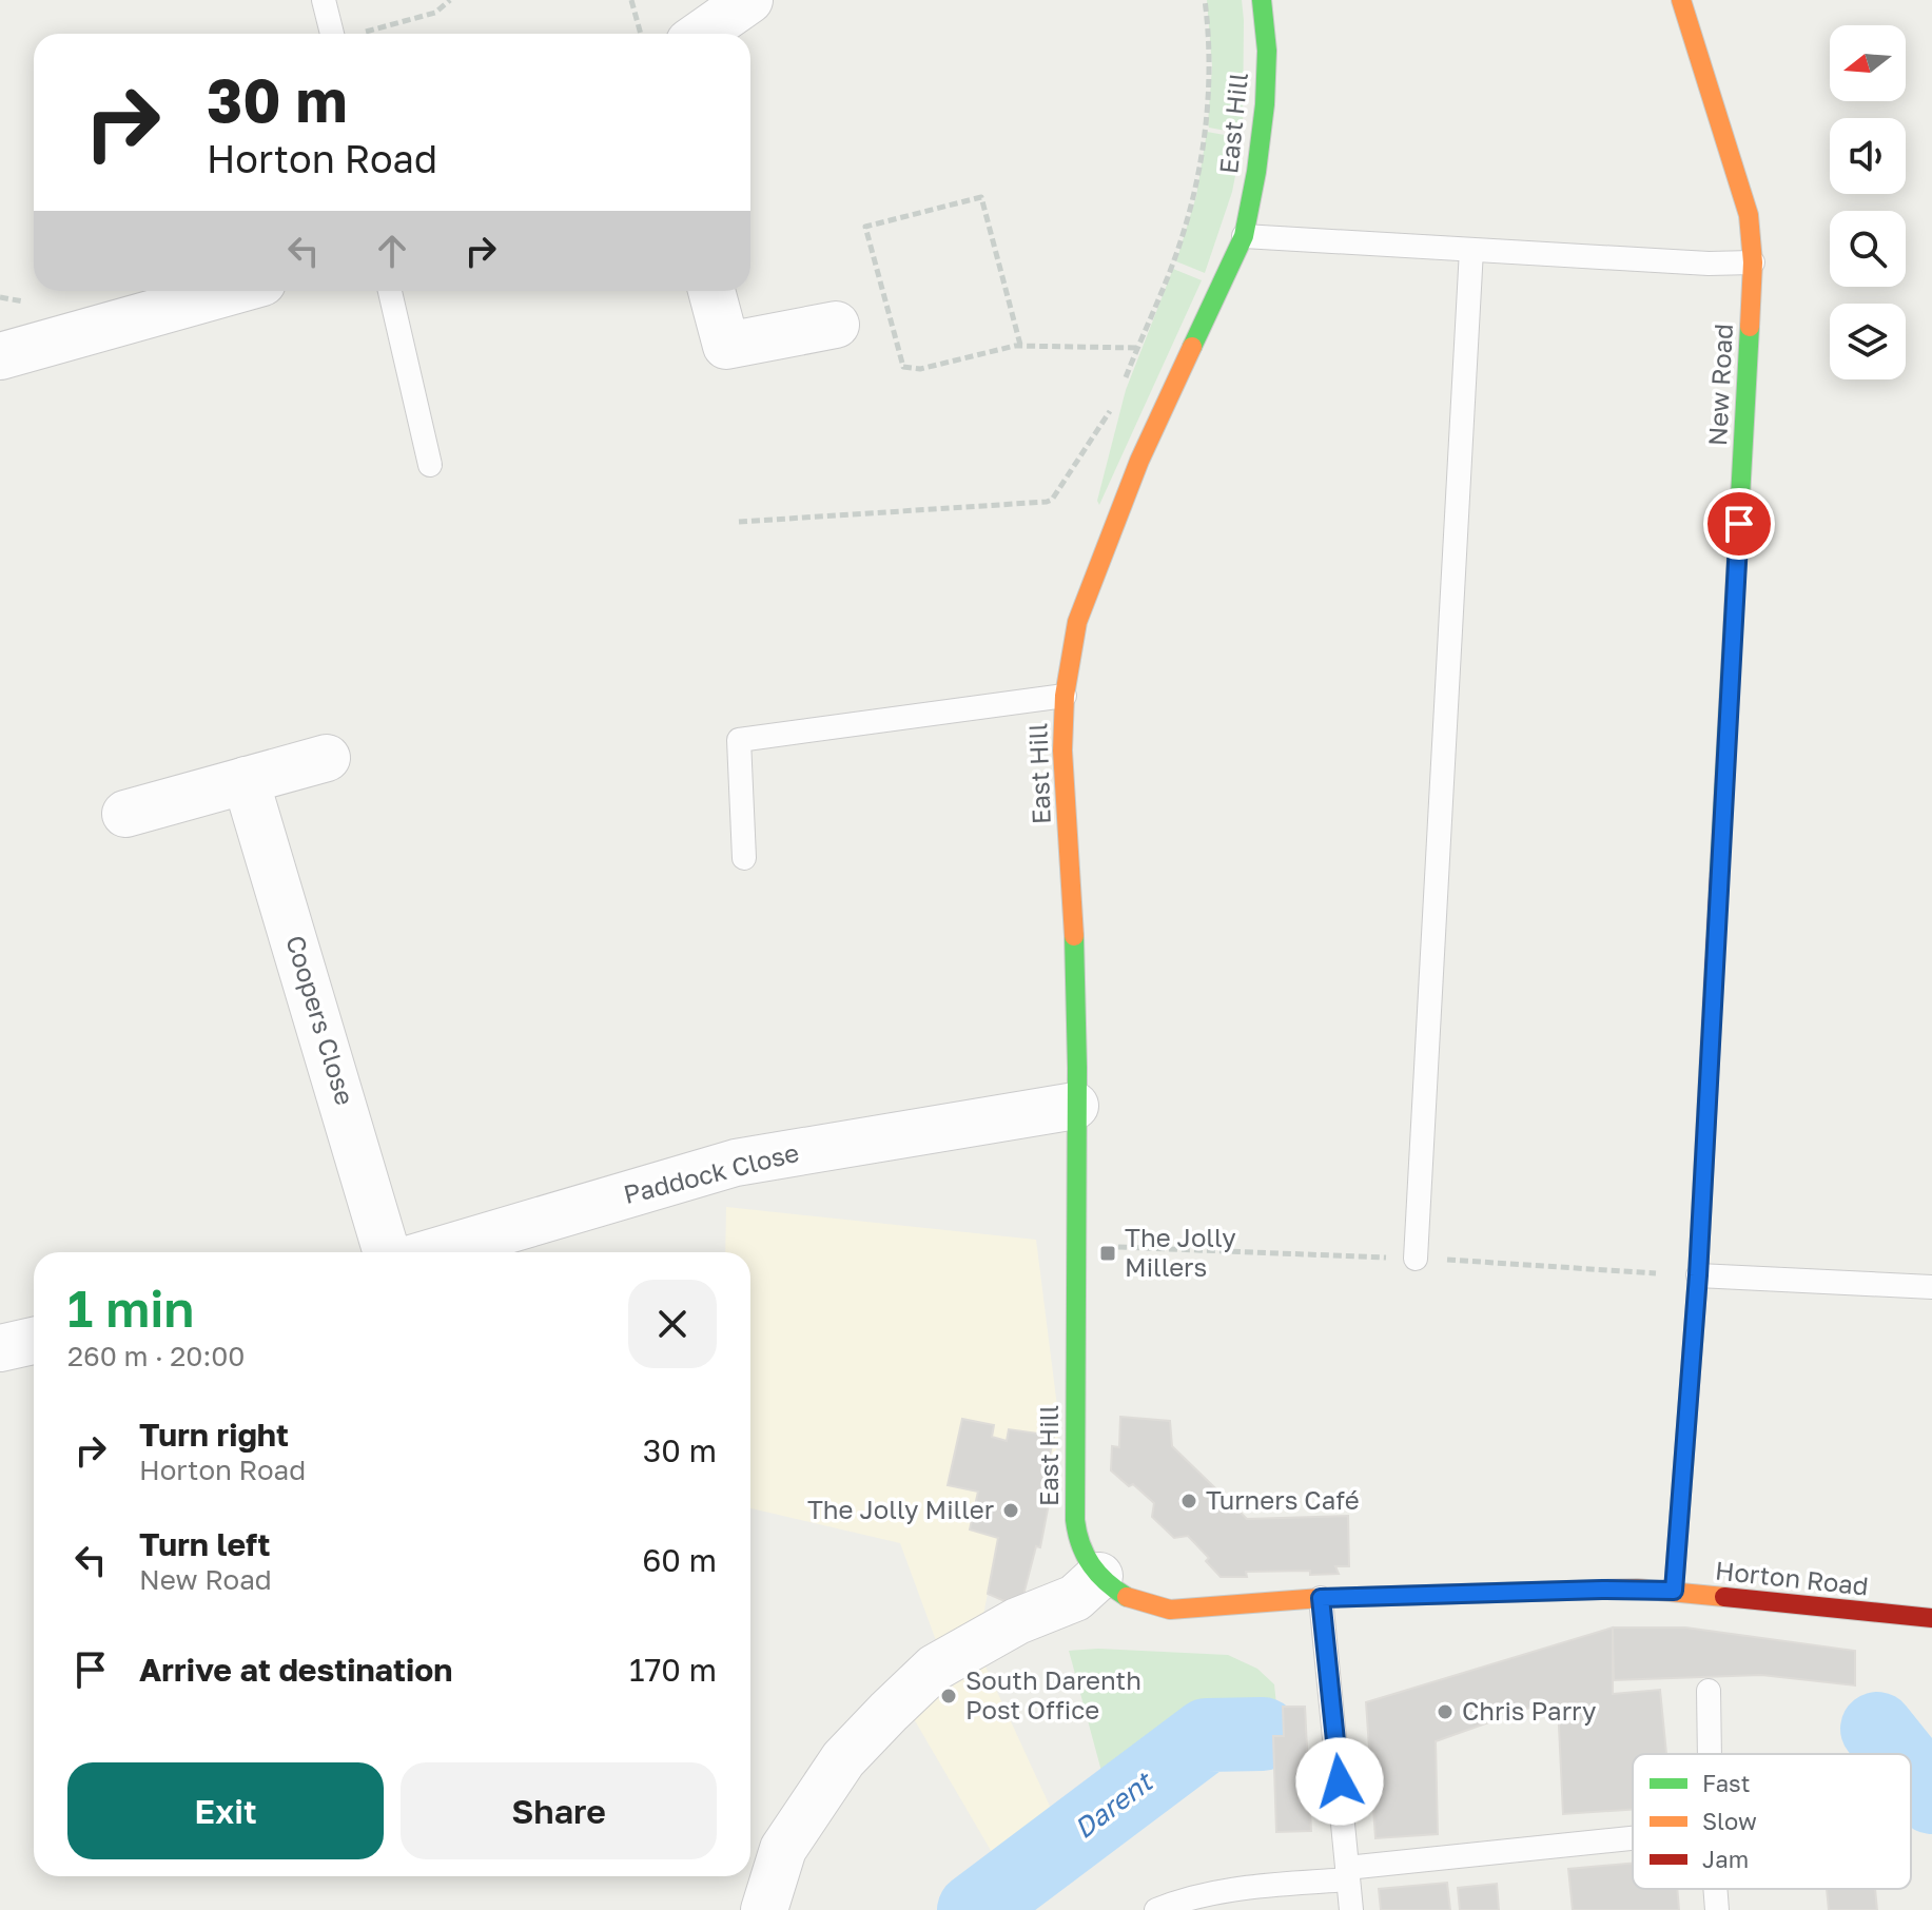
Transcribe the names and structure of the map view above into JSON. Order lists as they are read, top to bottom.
{
  "streets": {
    "street": [
      "East Hill",
      "New Road",
      "Coopers Close",
      "Paddock Close",
      "Horton Road"
    ]
  },
  "crossings": [
    ["East Hill", "Paddock Close"],
    ["East Hill", "Horton Road"],
    ["New Road", "Horton Road"]
  ],
  "water": ["Darent"],
  "places": {
    "transit": ["The Jolly Millers"],
    "other": [
      "Turners Café",
      "The Jolly Miller",
      "South Darenth Post Office",
      "Chris Parry"
    ]
  },
  "legend": ["Fast", "Slow", "Jam"],
  "north": "left",
  "page": {
    "turn": ["30 m", "Horton Road"],
    "heading": ["1 min", "260 m · 20:00"],
    "list": [
      {
        "name": "Turn right",
        "note": "Horton Road",
        "value": "30 m"
      },
      {
        "name": "Turn left",
        "note": "New Road",
        "value": "60 m"
      },
      {
        "name": "Arrive at destination",
        "value": "170 m"
      }
    ],
    "buttons": ["Exit", "Share"]
  }
}
